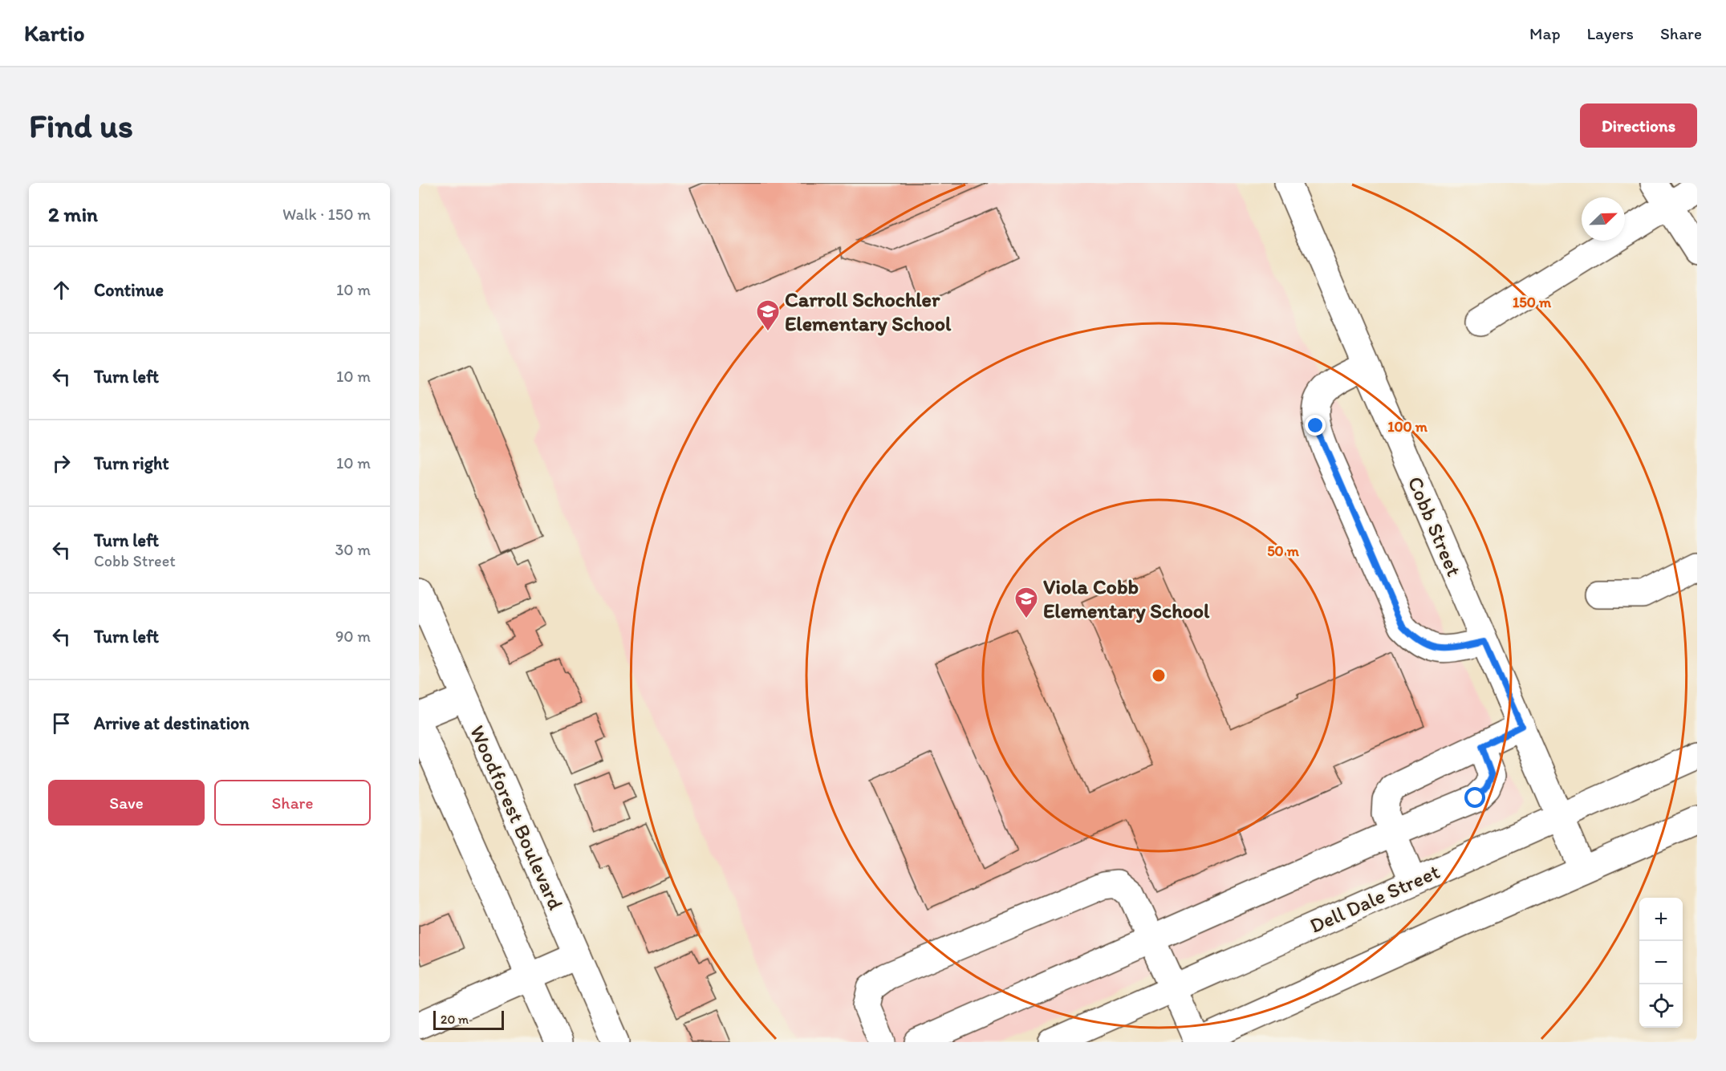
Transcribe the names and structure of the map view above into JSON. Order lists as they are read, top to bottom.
{
  "streets": {
    "main road": ["Cobb Street", "Woodforest Boulevard", "Dell Dale Street"]
  },
  "crossings": [
    ["Cobb Street", "Dell Dale Street"]
  ],
  "places": {
    "school or university": ["Carroll Schochler Elementary School", "Viola Cobb Elementary School"]
  },
  "scale_bar": "20 m",
  "north": "top right",
  "page": {
    "header": "Kartio",
    "nav": ["Map", "Layers", "Share"],
    "buttons": [
      "Directions",
      ["Save", "Share"]
    ],
    "title": "Find us",
    "heading": ["2 min", "Walk · 150 m"],
    "list": [
      ["Continue", "10 m"],
      ["Turn left", "10 m"],
      ["Turn right", "10 m"],
      ["Turn left", "Cobb Street", "30 m"],
      ["Turn left", "90 m"],
      "Arrive at destination"
    ],
    "map_buttons": ["+", "−"],
    "scale": "20 m"
  },
  "rings": ["150 m", "100 m", "50 m"]
}
